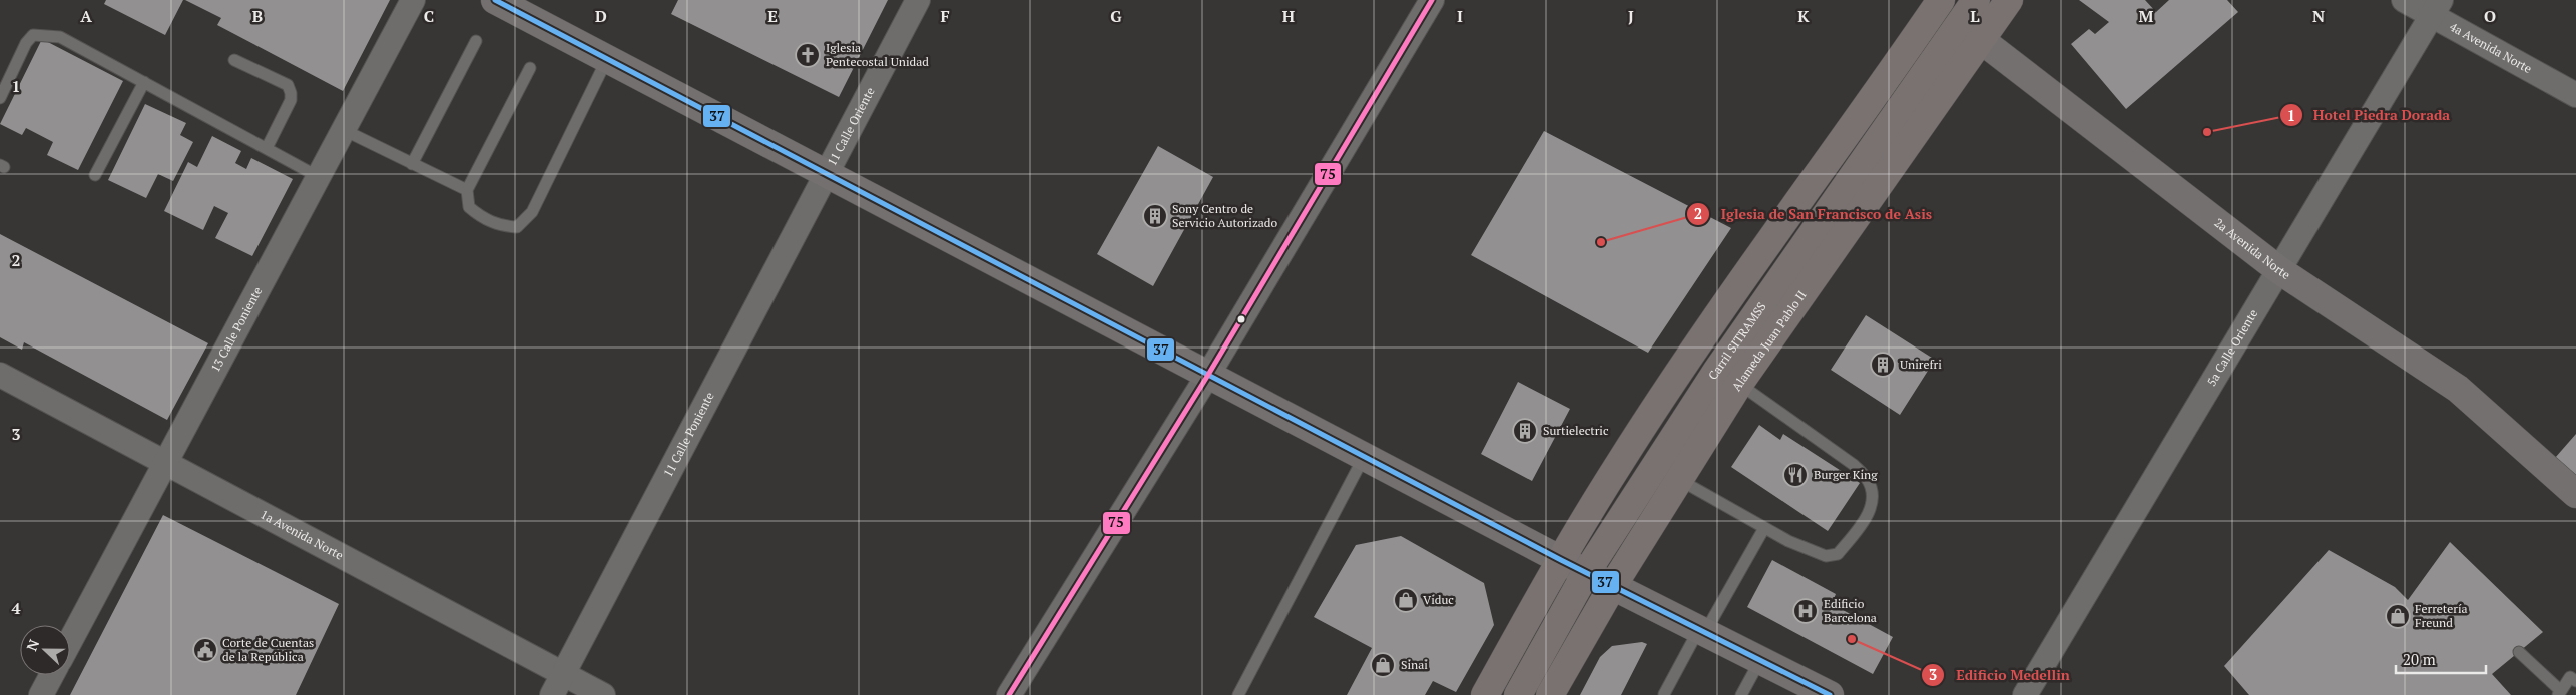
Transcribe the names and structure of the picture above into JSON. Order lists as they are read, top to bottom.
{
  "streets": {
    "main road": ["2a Avenida Norte", "Carril SITRAMSS", "Alameda Juan Pablo II"],
    "street": [
      "4a Avenida Norte",
      "11 Calle Oriente",
      "13 Calle Poniente",
      "5a Calle Oriente",
      "11 Calle Poniente",
      "1a Avenida Norte"
    ]
  },
  "crossings": [
    ["4a Avenida Norte", "5a Calle Oriente"],
    ["11 Calle Oriente", "11 Calle Poniente"],
    ["2a Avenida Norte", "Carril SITRAMSS"],
    ["2a Avenida Norte", "Alameda Juan Pablo II"],
    ["2a Avenida Norte", "5a Calle Oriente"],
    ["13 Calle Poniente", "1a Avenida Norte"],
    ["Carril SITRAMSS", "Alameda Juan Pablo II"],
    ["11 Calle Poniente", "1a Avenida Norte"]
  ],
  "places": {
    "church": ["Iglesia Pentecostal Unidad"],
    "other": ["Hotel Piedra Dorada", "Iglesia de San Francisco de Asis", "Edificio Medellin"],
    "building": ["Sony Centro de Servicio Autorizado", "Unirefri", "Surtielectric"],
    "restaurant": ["Burger King"],
    "shop": ["Viduc", "Ferretería Freund", "Sinai"],
    "hospital": ["Edificio Barcelona"],
    "public building": ["Corte de Cuentas de la República"]
  },
  "lines": ["transit line 37", "transit line 75"],
  "scale_bar": "20 m",
  "north": "left",
  "grid": {
    "columns": [
      "A",
      "B",
      "C",
      "D",
      "E",
      "F",
      "G",
      "H",
      "I",
      "J",
      "K",
      "L",
      "M",
      "N",
      "O"
    ],
    "rows": [
      "1",
      "2",
      "3",
      "4"
    ]
  }
}
